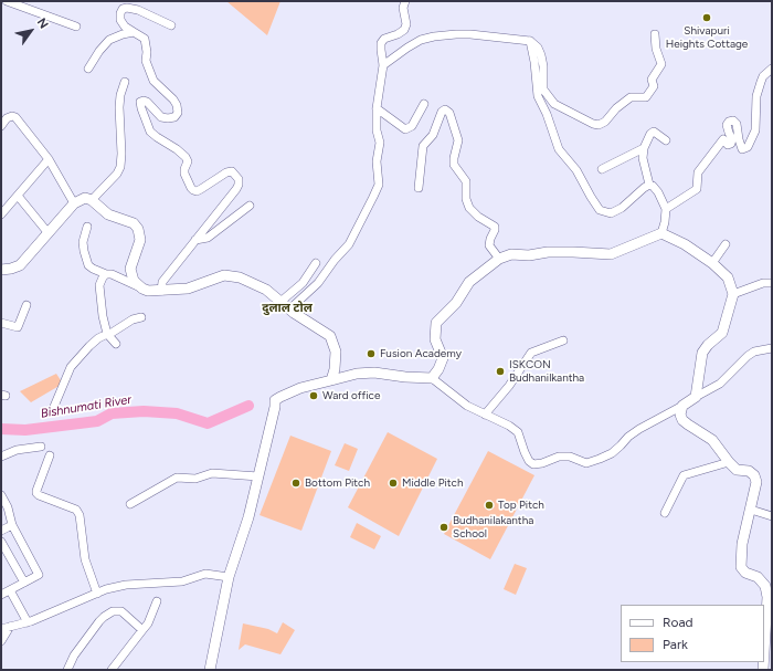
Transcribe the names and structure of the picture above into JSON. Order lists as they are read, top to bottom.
{
  "districts": ["दुलाल टोल"],
  "water": ["Bishnumati River"],
  "places": [
    "Shivapuri Heights Cottage",
    "Fusion Academy",
    "ISKCON Budhanilkantha",
    "Ward office",
    "Bottom Pitch",
    "Middle Pitch",
    "Top Pitch",
    "Budhanilakantha School"
  ],
  "legend": ["Road", "Park"],
  "north": "top right"
}
